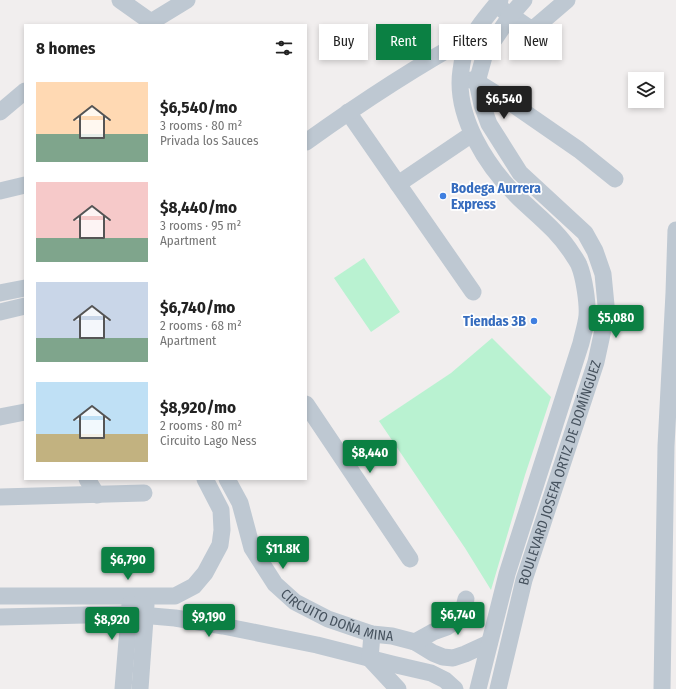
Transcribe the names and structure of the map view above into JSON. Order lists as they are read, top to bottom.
{
  "streets": {
    "street": ["BOULEVARD JOSEFA ORTIZ DE DOMÍNGUEZ", "CIRCUITO DOÑA MINA"]
  },
  "crossings": [
    ["BOULEVARD JOSEFA ORTIZ DE DOMÍNGUEZ", "CIRCUITO DOÑA MINA"]
  ],
  "places": ["Bodega Aurrera Express", "Tiendas 3B"],
  "page": {
    "chip": [
      "Buy",
      "Rent",
      "Filters",
      "New"
    ],
    "heading": "8 homes",
    "list": [
      {
        "name": "$6,540/mo",
        "note": "3 rooms · 80 m² · Privada los Sauces"
      },
      {
        "name": "$8,440/mo",
        "note": "3 rooms · 95 m² · Apartment"
      },
      {
        "name": "$6,740/mo",
        "note": "2 rooms · 68 m² · Apartment"
      },
      {
        "name": "$8,920/mo",
        "note": "2 rooms · 80 m² · Circuito Lago Ness"
      }
    ],
    "price": [
      "$6,540",
      "$5,080",
      "$8,440",
      "$11.8K",
      "$6,790",
      "$6,740",
      "$9,190",
      "$8,920"
    ]
  }
}
